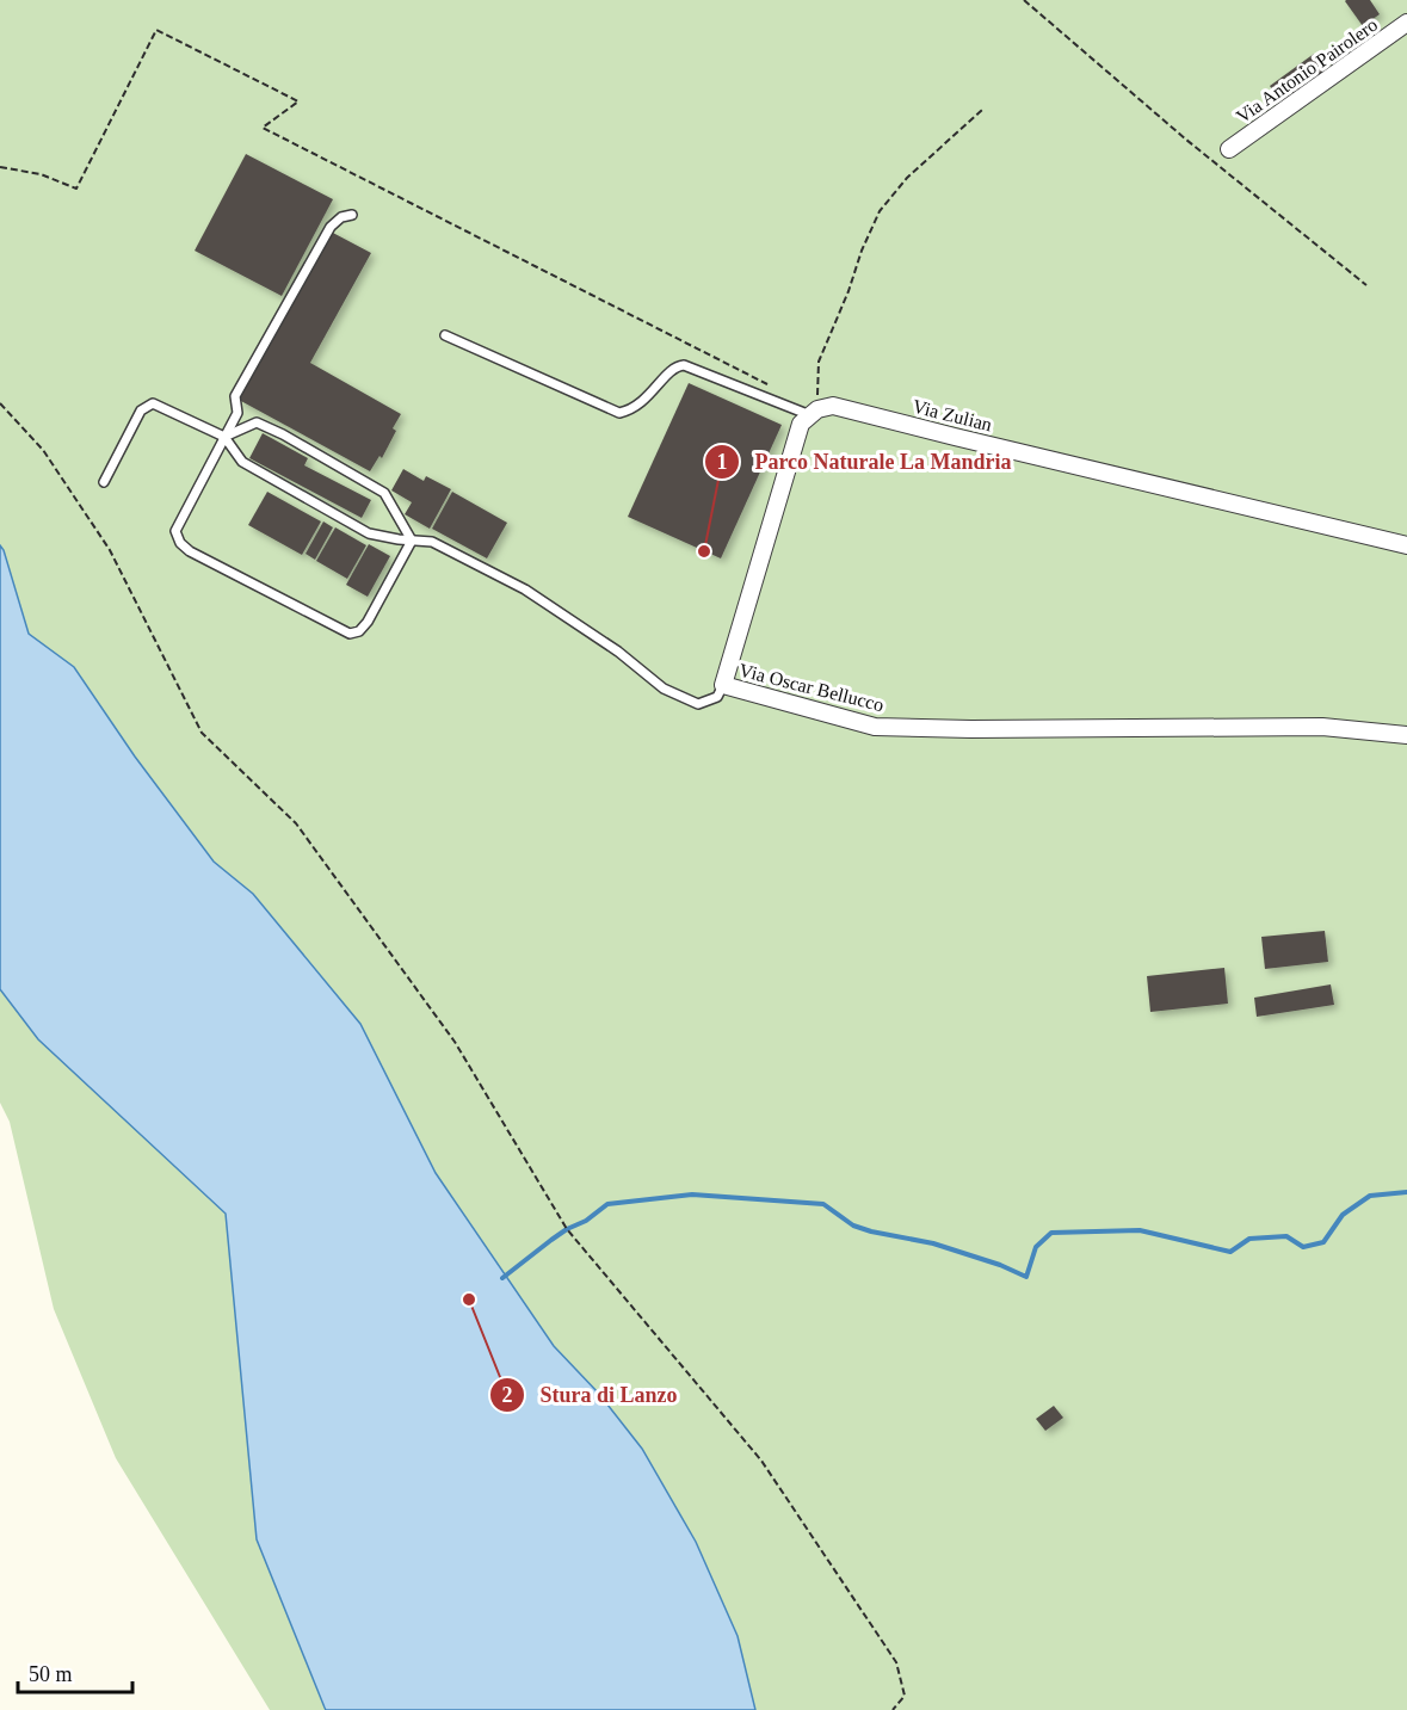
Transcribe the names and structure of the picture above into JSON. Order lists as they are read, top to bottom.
{
  "streets": {
    "street": ["Via Antonio Pairolero", "Via Zulian", "Via Oscar Bellucco"]
  },
  "places": ["Parco Naturale La Mandria", "Stura di Lanzo"],
  "scale_bar": "50 m"
}
